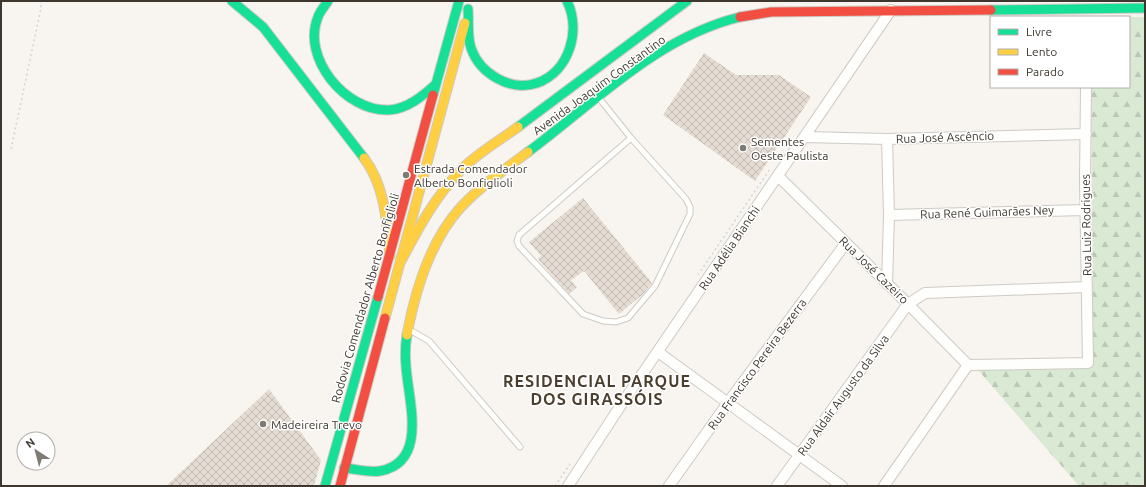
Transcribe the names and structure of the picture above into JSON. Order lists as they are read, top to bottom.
{
  "streets": {
    "main road": ["Avenida Joaquim Constantino", "Rodovia Comendador Alberto Bonfiglioli"],
    "street": [
      "Rua José Ascêncio",
      "Rua René Guimarães Ney",
      "Rua Luiz Rodrigues",
      "Rua Adélia Bianchi",
      "Rua José Cazeiro",
      "Rua Francisco Pereira Bezerra",
      "Rua Aldair Augusto da Silva"
    ]
  },
  "crossings": [
    ["Avenida Joaquim Constantino", "Rua Adélia Bianchi"],
    ["Avenida Joaquim Constantino", "Rodovia Comendador Alberto Bonfiglioli"],
    ["Rua José Ascêncio", "Rua Luiz Rodrigues"],
    ["Rua José Ascêncio", "Rua Adélia Bianchi"],
    ["Rua René Guimarães Ney", "Rua Luiz Rodrigues"],
    ["Rua Luiz Rodrigues", "Rua José Cazeiro"],
    ["Rua Adélia Bianchi", "Rua José Cazeiro"],
    ["Rua José Cazeiro", "Rua Francisco Pereira Bezerra"],
    ["Rua José Cazeiro", "Rua Aldair Augusto da Silva"]
  ],
  "districts": ["RESIDENCIAL PARQUE DOS GIRASSÓIS"],
  "places": ["Sementes Oeste Paulista", "Estrada Comendador Alberto Bonfiglioli", "Madeireira Trevo"],
  "legend": ["Livre", "Lento", "Parado"],
  "north": "top left"
}
